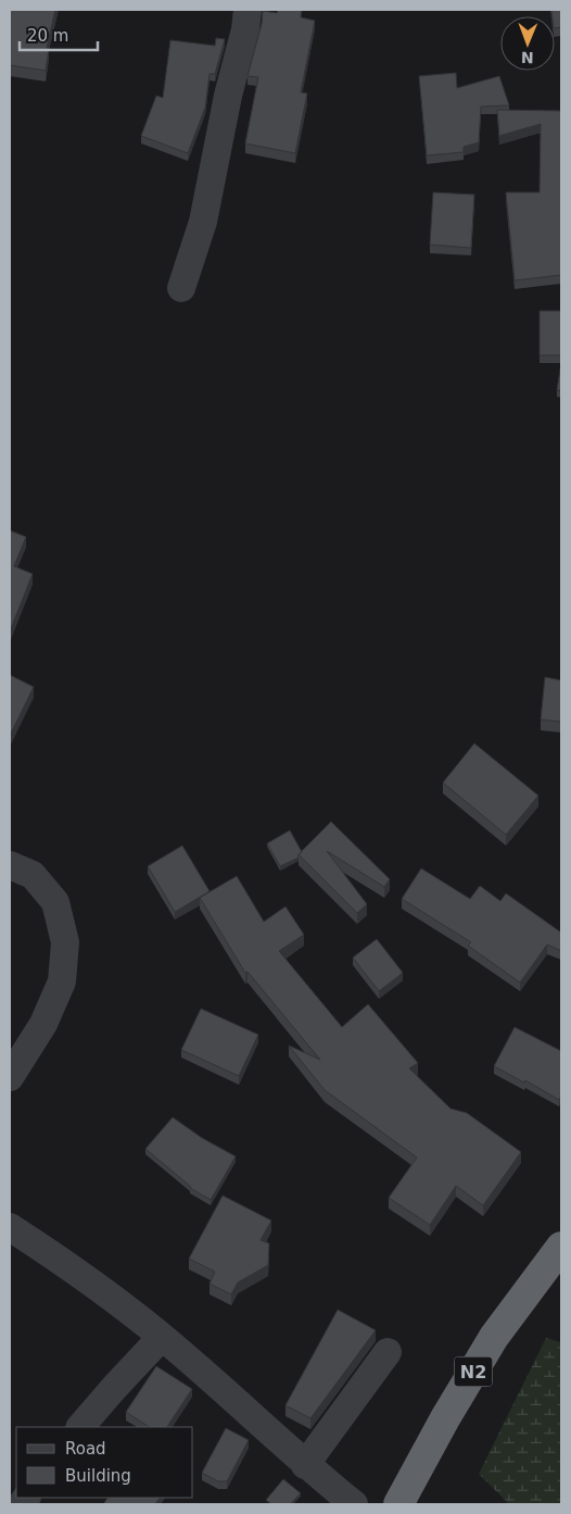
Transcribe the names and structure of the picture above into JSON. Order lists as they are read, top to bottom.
{
  "streets": {
    "highway": ["N2"]
  },
  "legend": ["Road", "Building"],
  "scale_bar": "20 m",
  "north": "bottom"
}
